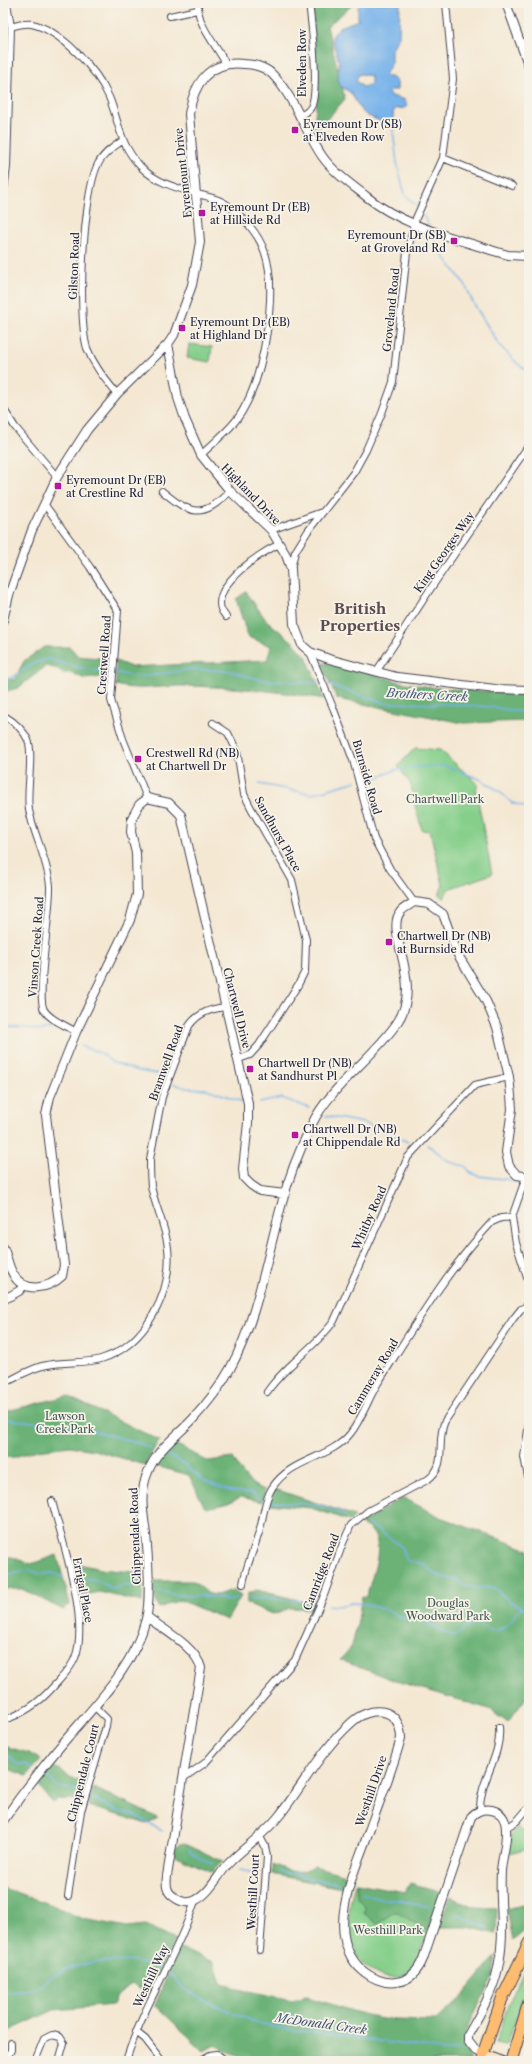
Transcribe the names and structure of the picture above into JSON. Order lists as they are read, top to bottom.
{
  "streets": {
    "street": [
      "Elveden Row",
      "Eyremount Drive",
      "Gilston Road",
      "Groveland Road",
      "Highland Drive",
      "King Georges Way",
      "Crestwell Road",
      "Burnside Road",
      "Sandhurst Place",
      "Vinson Creek Road",
      "Chartwell Drive",
      "Bramwell Road",
      "Whitby Road",
      "Cammeray Road",
      "Chippendale Road",
      "Camridge Road",
      "Errigal Place",
      "Chippendale Court",
      "Westhill Drive",
      "Westhill Court",
      "Westhill Way"
    ]
  },
  "crossings": [
    ["Elveden Row", "Eyremount Drive"],
    ["Eyremount Drive", "Gilston Road"],
    ["Eyremount Drive", "Groveland Road"],
    ["Eyremount Drive", "Highland Drive"],
    ["Eyremount Drive", "Crestwell Road"],
    ["Groveland Road", "Highland Drive"],
    ["Highland Drive", "Burnside Road"],
    ["Crestwell Road", "Chartwell Drive"],
    ["Sandhurst Place", "Chartwell Drive"],
    ["Chartwell Drive", "Bramwell Road"],
    ["Chartwell Drive", "Chippendale Road"],
    ["Chippendale Road", "Chippendale Court"],
    ["Westhill Drive", "Westhill Court"],
    ["Westhill Drive", "Westhill Way"]
  ],
  "districts": ["British Properties"],
  "water": ["Brothers Creek", "McDonald Creek"],
  "parks": [
    "Chartwell Park",
    "Lawson Creek Park",
    "Douglas Woodward Park",
    "Westhill Park"
  ],
  "places": {
    "transit": [
      "Eyremount Dr (SB) at Elveden Row",
      "Eyremount Dr (EB) at Hillside Rd",
      "Eyremount Dr (SB) at Groveland Rd",
      "Eyremount Dr (EB) at Highland Dr",
      "Eyremount Dr (EB) at Crestline Rd",
      "Crestwell Rd (NB) at Chartwell Dr",
      "Chartwell Dr (NB) at Burnside Rd",
      "Chartwell Dr (NB) at Sandhurst Pl",
      "Chartwell Dr (NB) at Chippendale Rd"
    ]
  }
}
